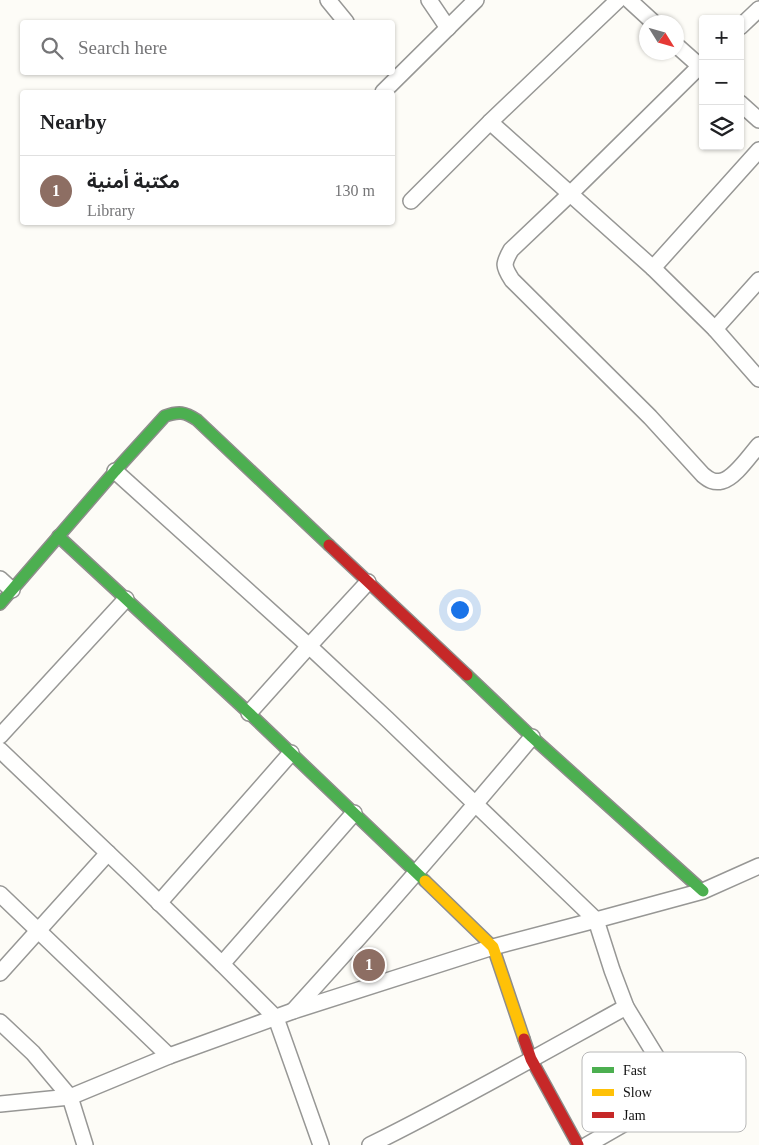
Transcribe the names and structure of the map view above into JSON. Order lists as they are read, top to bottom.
{
  "legend": ["Fast", "Slow", "Jam"],
  "north": "bottom right",
  "page": {
    "map_buttons": ["+", "−"],
    "search": "Search here",
    "heading": "Nearby",
    "list": [
      {
        "mark": "1",
        "name": "مكتبة أمنية",
        "note": "Library",
        "value": "130 m"
      }
    ],
    "pins": "1"
  }
}
